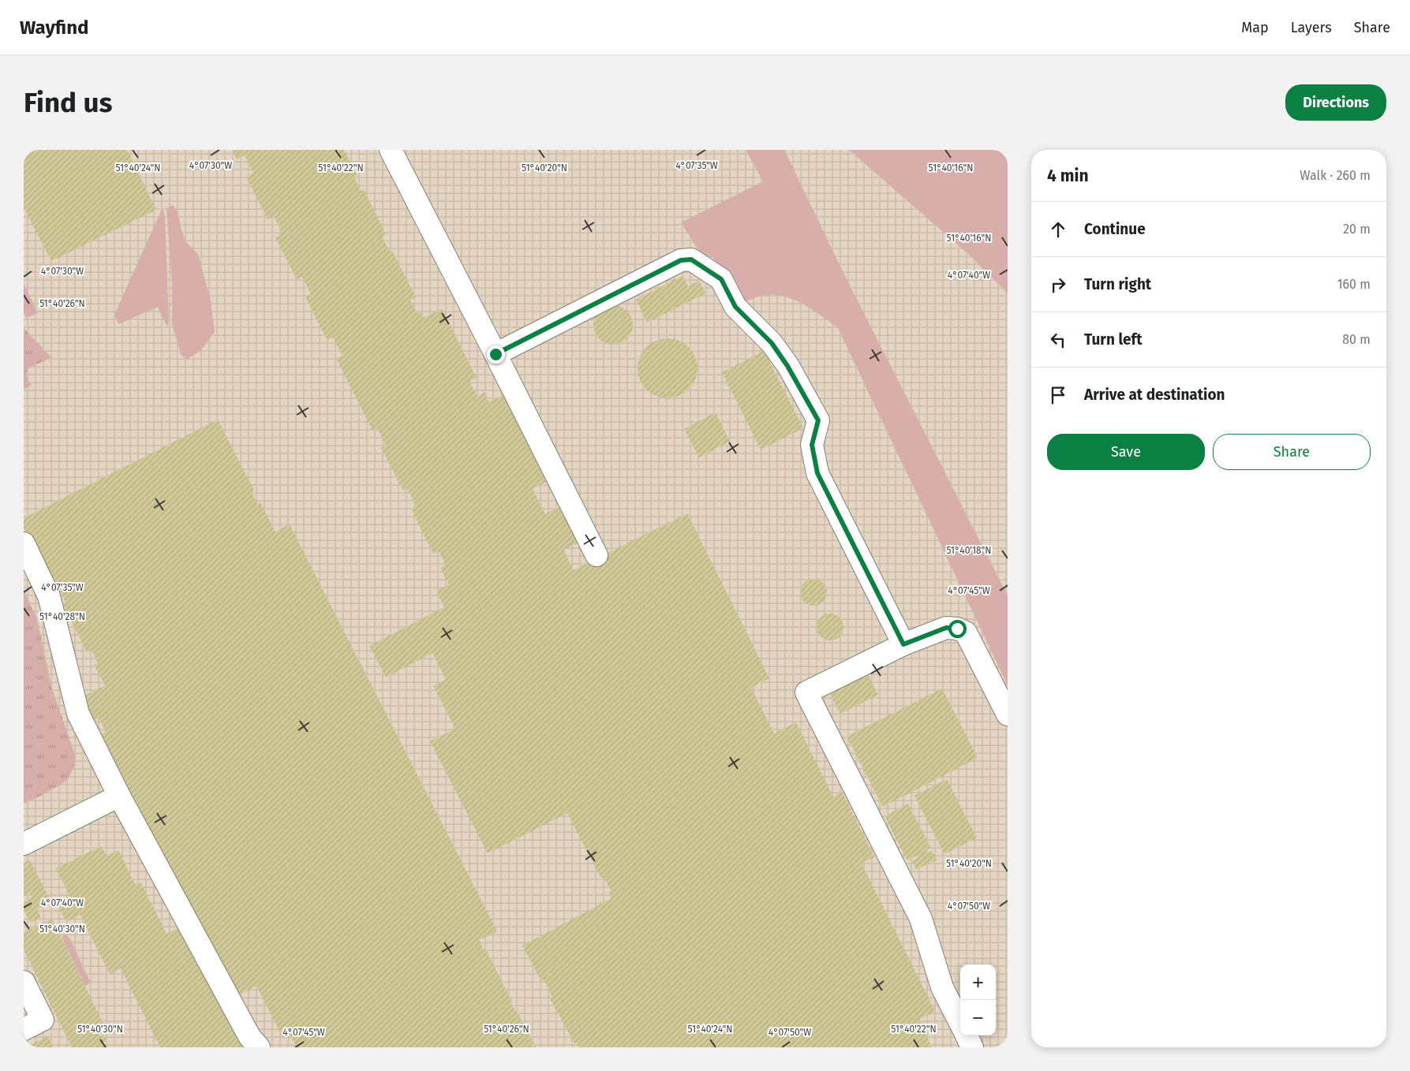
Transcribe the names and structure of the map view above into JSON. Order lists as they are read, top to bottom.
{
  "page": {
    "header": "Wayfind",
    "nav": ["Map", "Layers", "Share"],
    "buttons": [
      "Directions",
      ["Save", "Share"]
    ],
    "title": "Find us",
    "heading": ["4 min", "Walk · 260 m"],
    "list": [
      ["Continue", "20 m"],
      ["Turn right", "160 m"],
      ["Turn left", "80 m"],
      "Arrive at destination"
    ],
    "map_buttons": ["+", "−"]
  },
  "coordinates": [
    "4°07'30\"W",
    "4°07'35\"W",
    "51°40'20\"N",
    "51°40'16\"N",
    "51°40'24\"N",
    "51°40'22\"N",
    "4°07'40\"W",
    "51°40'26\"N",
    "51°40'18\"N",
    "4°07'45\"W",
    "51°40'28\"N",
    "4°07'50\"W",
    "51°40'30\"N"
  ]
}
